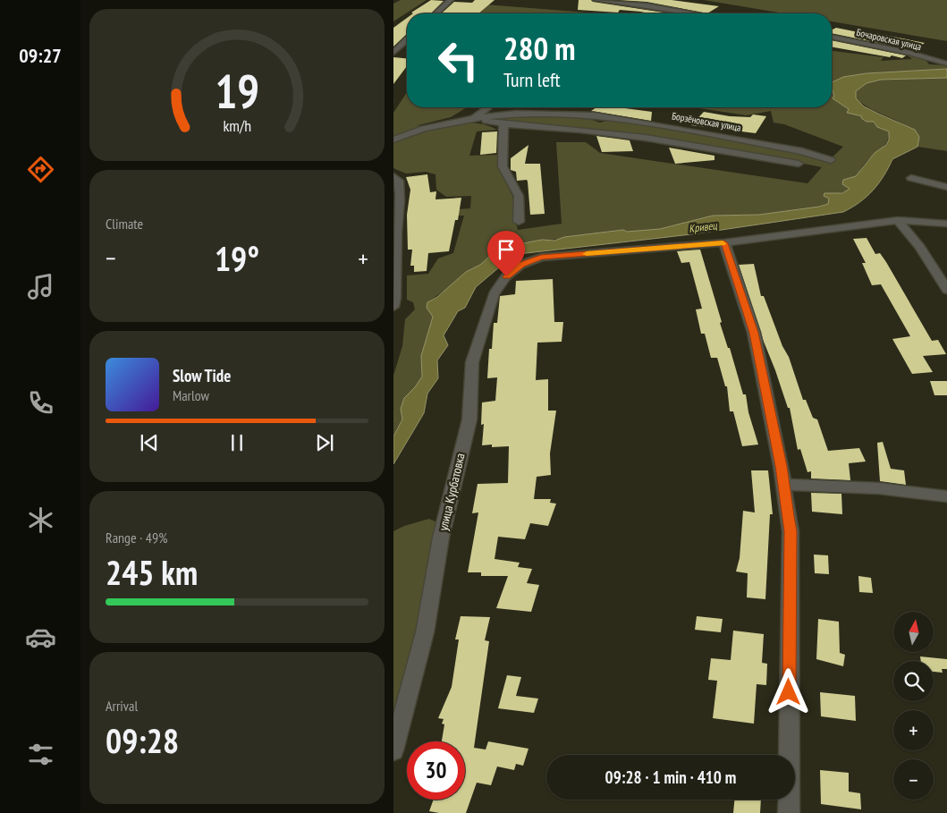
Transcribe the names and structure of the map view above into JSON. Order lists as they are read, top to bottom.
{
  "streets": {
    "street": ["Бочаровская улица", "Борзёновская улица", "улица Курбатовка"]
  },
  "water": ["Кривец"],
  "north": "top",
  "page": {
    "tabs": "09:27",
    "turn": ["280 m", "Turn left"],
    "tile": [
      "Climate",
      ["Range · 49%", "245 km"],
      ["Arrival", "09:28"]
    ],
    "heat": ["−", "19°", "+"],
    "song": ["Slow Tide", "Marlow"],
    "map_buttons": ["+", "−"],
    "limit": "30",
    "trip": "09:28 · 1 min · 410 m",
    "gauge": ["19", "km/h"]
  }
}
